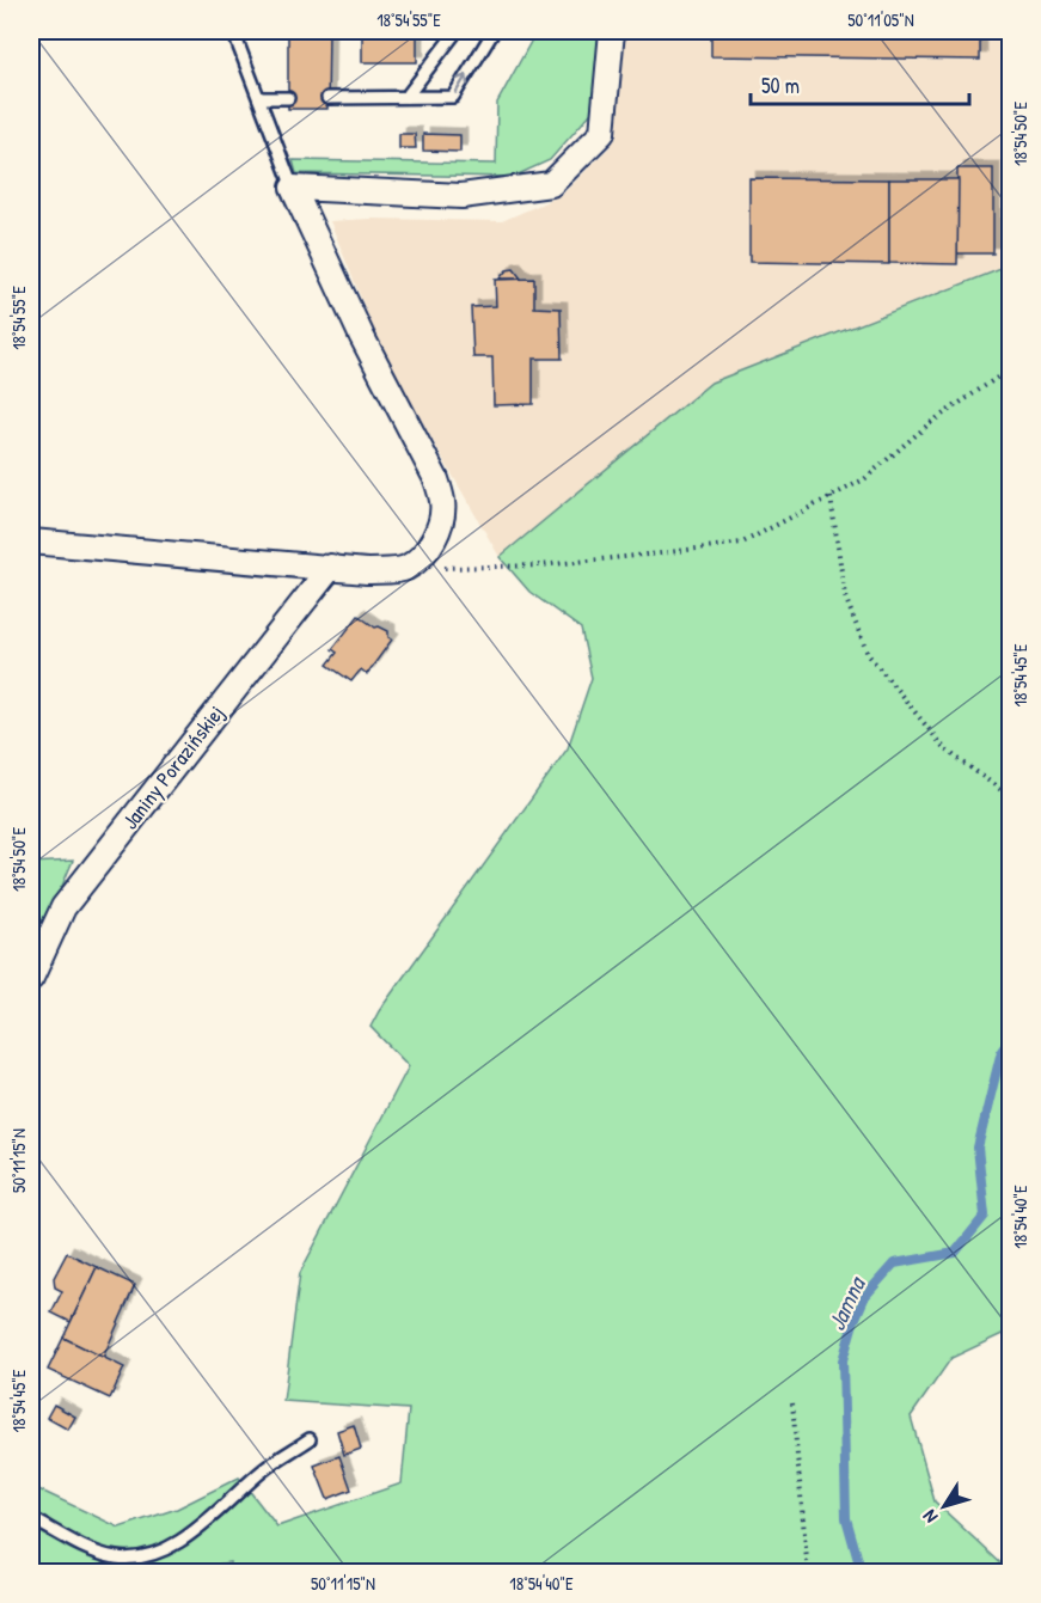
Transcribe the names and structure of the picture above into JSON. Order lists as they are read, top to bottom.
{
  "streets": {
    "street": ["Janiny Porazińskiej"]
  },
  "water": ["Jamna"],
  "scale_bar": "50 m",
  "north": "bottom left",
  "coordinates": [
    "18°54'55\"E",
    "50°11'05\"N",
    "18°54'50\"E",
    "18°54'45\"E",
    "50°11'15\"N",
    "18°54'40\"E"
  ]
}
